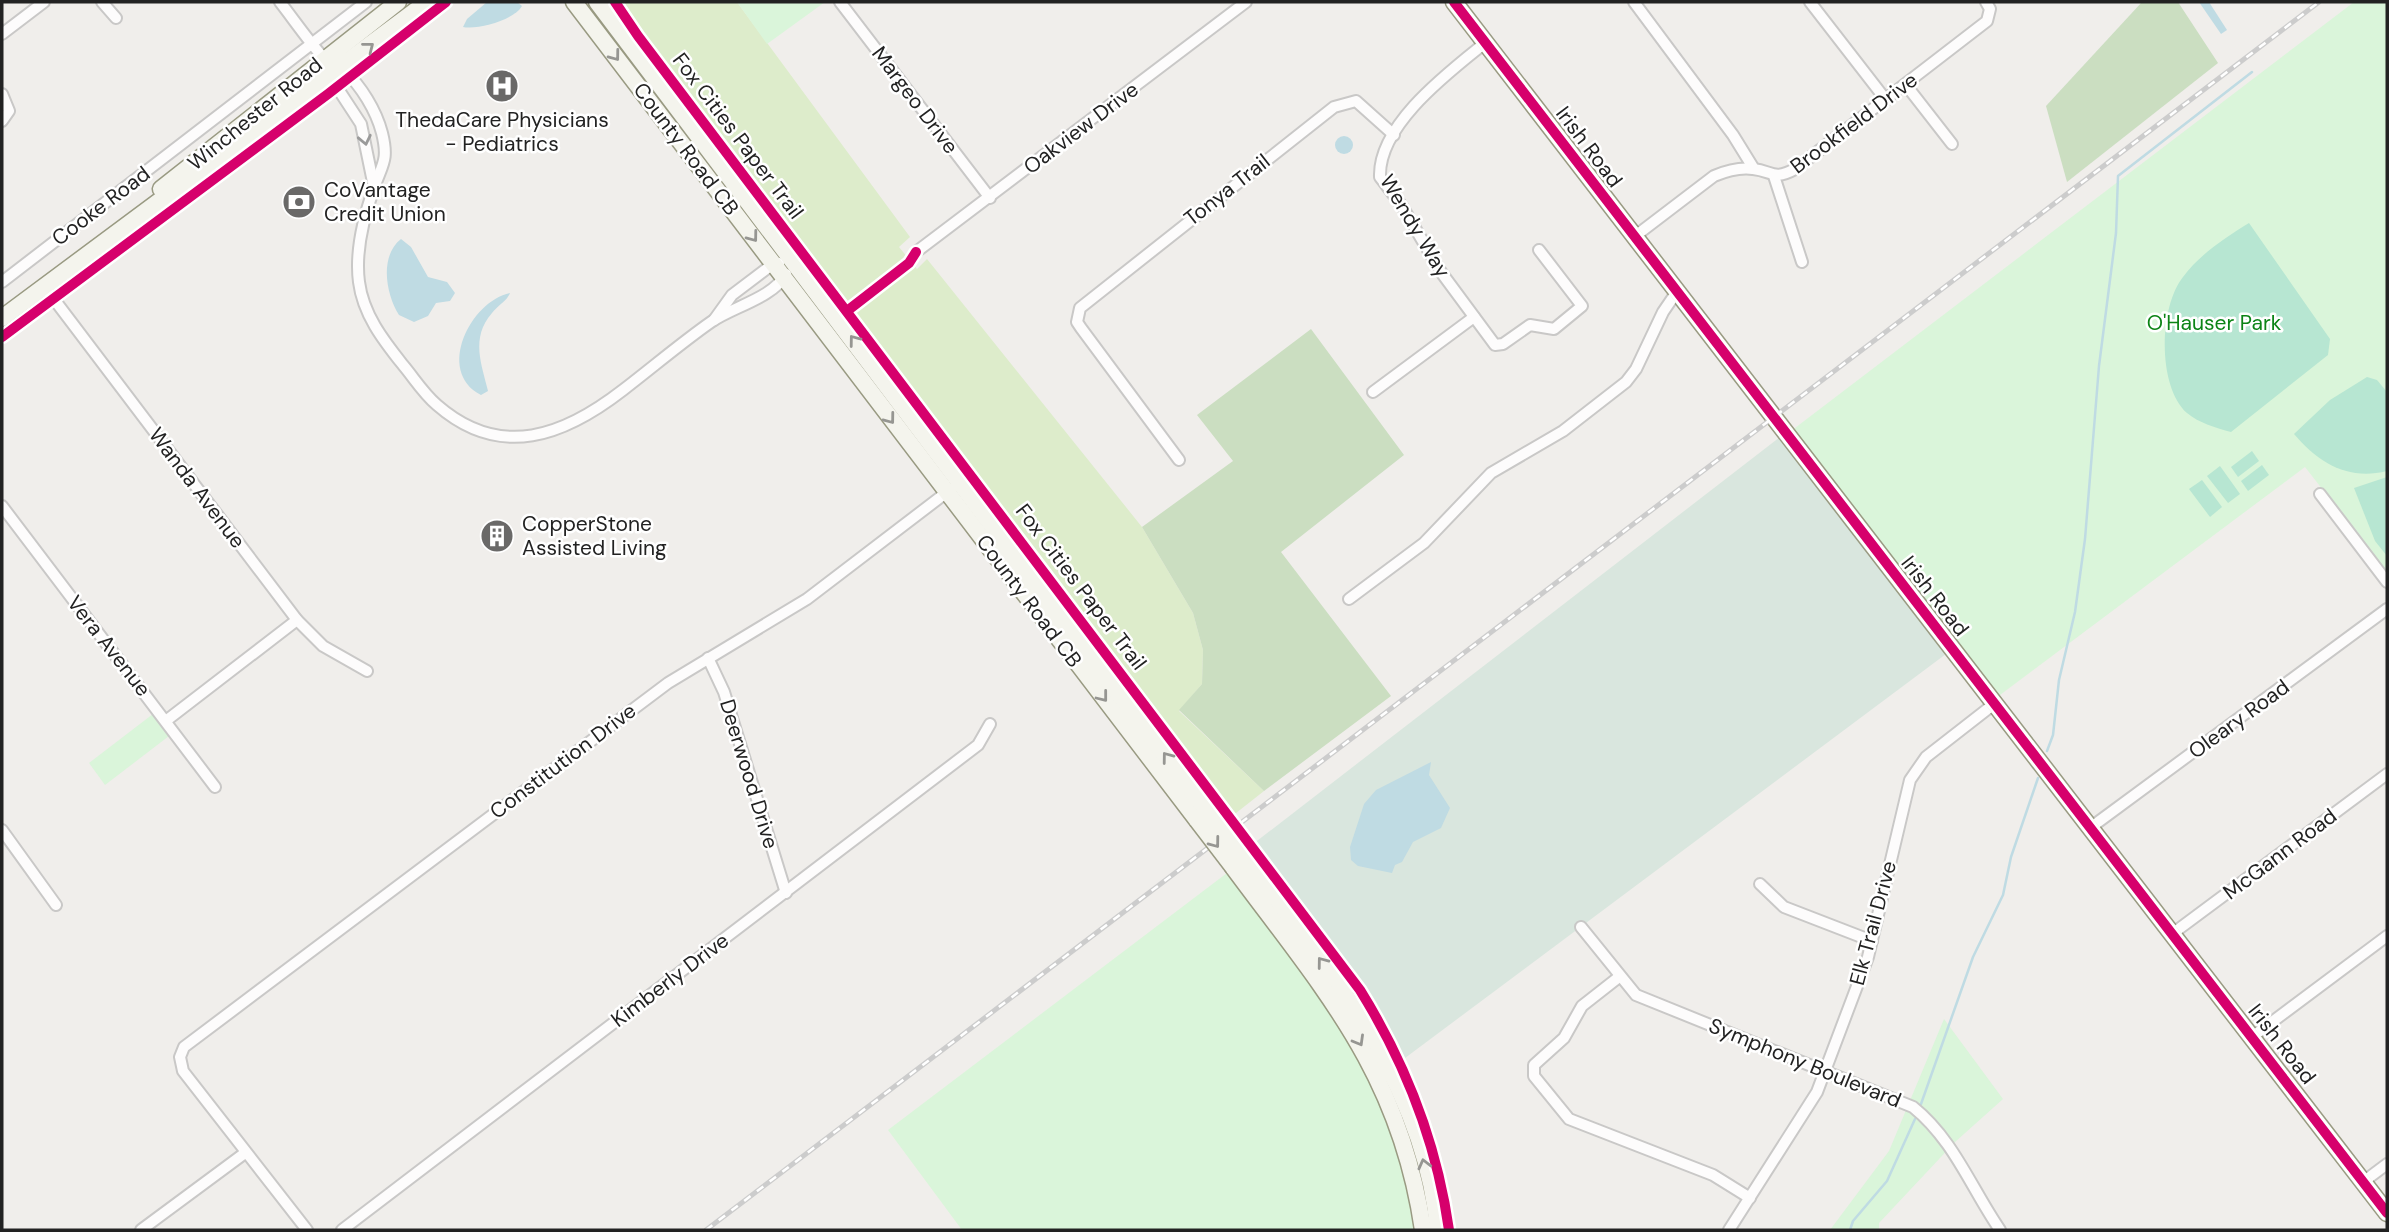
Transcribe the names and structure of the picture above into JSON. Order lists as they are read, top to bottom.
{
  "streets": {
    "main road": ["Winchester Road", "Irish Road", "County Road CB"],
    "street": [
      "Margeo Drive",
      "Brookfield Drive",
      "Oakview Drive",
      "Tonya Trail",
      "Cooke Road",
      "Wendy Way",
      "Wanda Avenue",
      "Vera Avenue",
      "Oleary Road",
      "Constitution Drive",
      "Deerwood Drive",
      "McGann Road",
      "Elk Trail Drive",
      "Kimberly Drive",
      "Symphony Boulevard"
    ],
    "cycle path": ["Fox Cities Paper Trail"]
  },
  "crossings": [
    ["Margeo Drive", "Oakview Drive"],
    ["Winchester Road", "Wanda Avenue"],
    ["Irish Road", "Wendy Way"],
    ["Irish Road", "Oleary Road"],
    ["Irish Road", "McGann Road"],
    ["Irish Road", "Elk Trail Drive"],
    ["County Road CB", "Constitution Drive"],
    ["Tonya Trail", "Wendy Way"],
    ["Constitution Drive", "Deerwood Drive"],
    ["Deerwood Drive", "Kimberly Drive"],
    ["Elk Trail Drive", "Symphony Boulevard"]
  ],
  "parks": ["O'Hauser Park"],
  "places": {
    "hospital": ["ThedaCare Physicians - Pediatrics"],
    "bank": ["CoVantage Credit Union"],
    "building": ["CopperStone Assisted Living"]
  }
}
